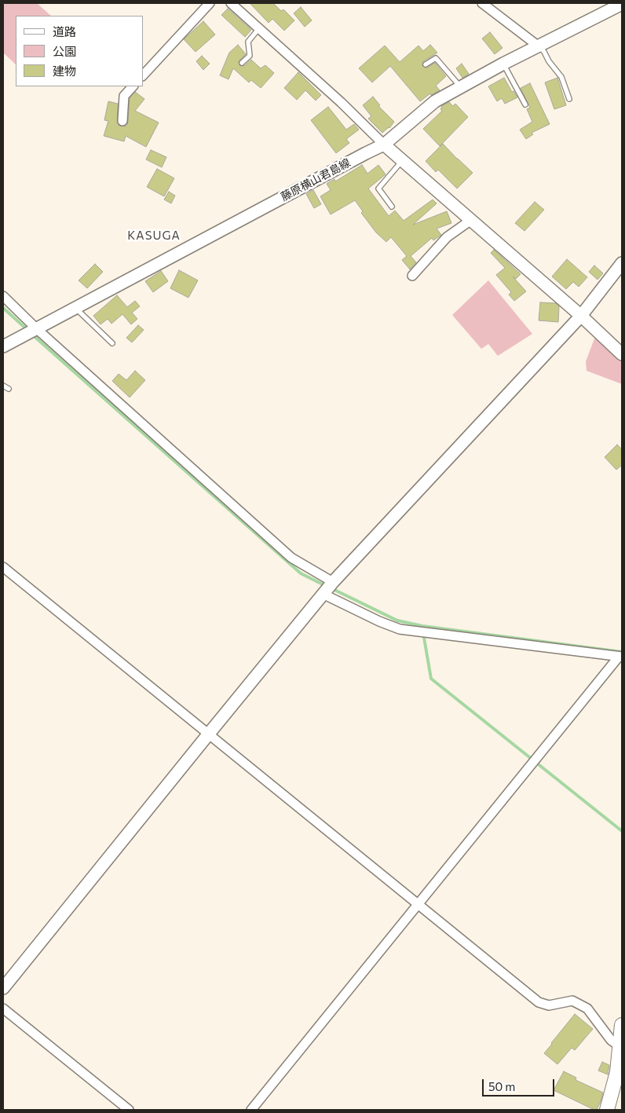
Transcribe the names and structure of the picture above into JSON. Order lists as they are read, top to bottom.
{
  "streets": {
    "street": ["藤原横山君島線"]
  },
  "districts": ["KASUGA"],
  "legend": ["道路", "公園", "建物"],
  "scale_bar": "50 m"
}
